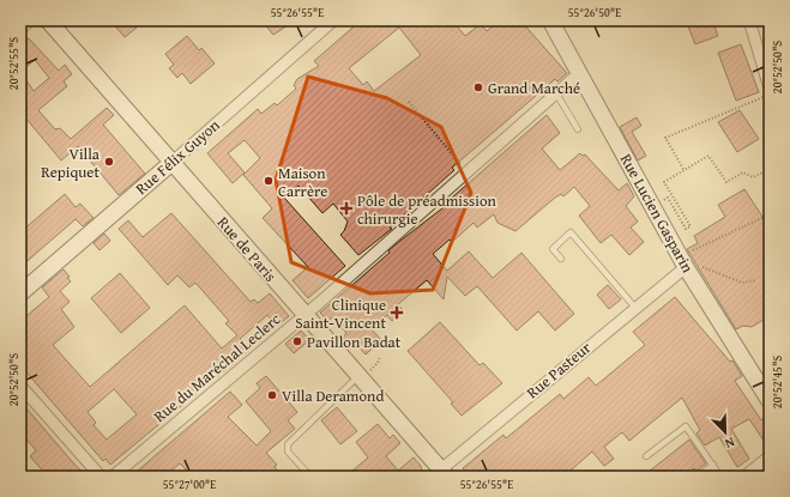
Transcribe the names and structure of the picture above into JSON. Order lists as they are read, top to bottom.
{
  "streets": {
    "street": [
      "Rue Félix Guyon",
      "Rue Lucien Gasparin",
      "Rue de Paris",
      "Rue du Maréchal Leclerc",
      "Rue Pasteur"
    ]
  },
  "crossings": [
    ["Rue Félix Guyon", "Rue de Paris"],
    ["Rue Lucien Gasparin", "Rue du Maréchal Leclerc"],
    ["Rue Lucien Gasparin", "Rue Pasteur"],
    ["Rue de Paris", "Rue du Maréchal Leclerc"],
    ["Rue de Paris", "Rue Pasteur"]
  ],
  "places": {
    "other": [
      "Grand Marché",
      "Villa Repiquet",
      "Maison Carrère",
      "Pavillon Badat",
      "Villa Deramond"
    ],
    "health": ["Pôle de préadmission chirurgie", "Clinique Saint-Vincent"]
  },
  "north": "bottom right",
  "coordinates": [
    "55°26'55\"E",
    "55°26'50\"E",
    "20°52'55\"S",
    "20°52'50\"S",
    "20°52'45\"S",
    "55°27'00\"E"
  ]
}
